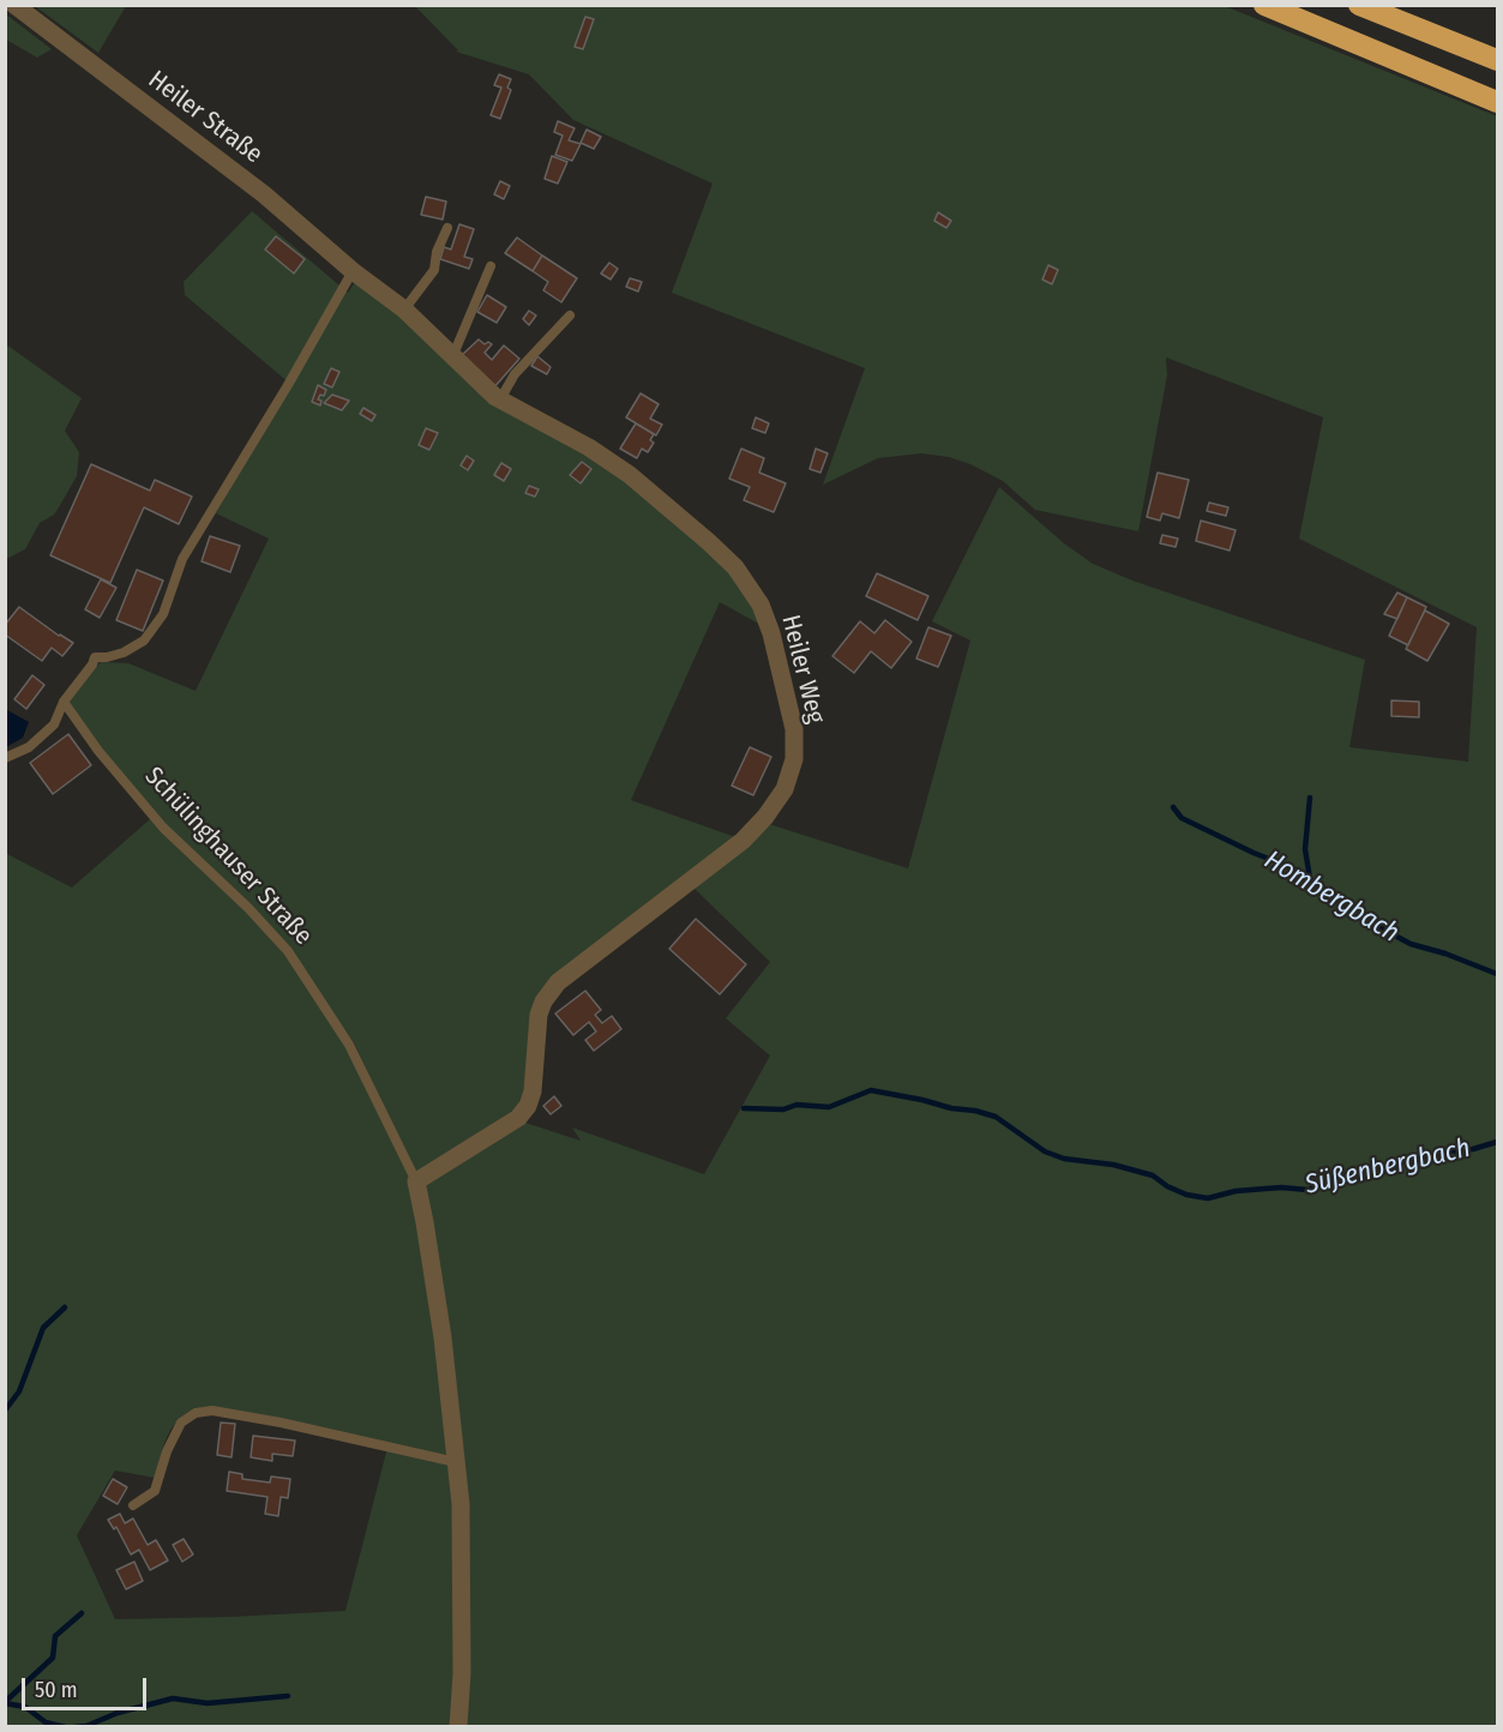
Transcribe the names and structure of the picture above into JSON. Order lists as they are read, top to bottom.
{
  "streets": {
    "street": ["Heiler Straße", "Heiler Weg", "Schülinghauser Straße"]
  },
  "crossings": [
    ["Heiler Straße", "Heiler Weg"],
    ["Heiler Weg", "Schülinghauser Straße"]
  ],
  "water": ["Hombergbach", "Süßenbergbach"],
  "scale_bar": "50 m"
}
